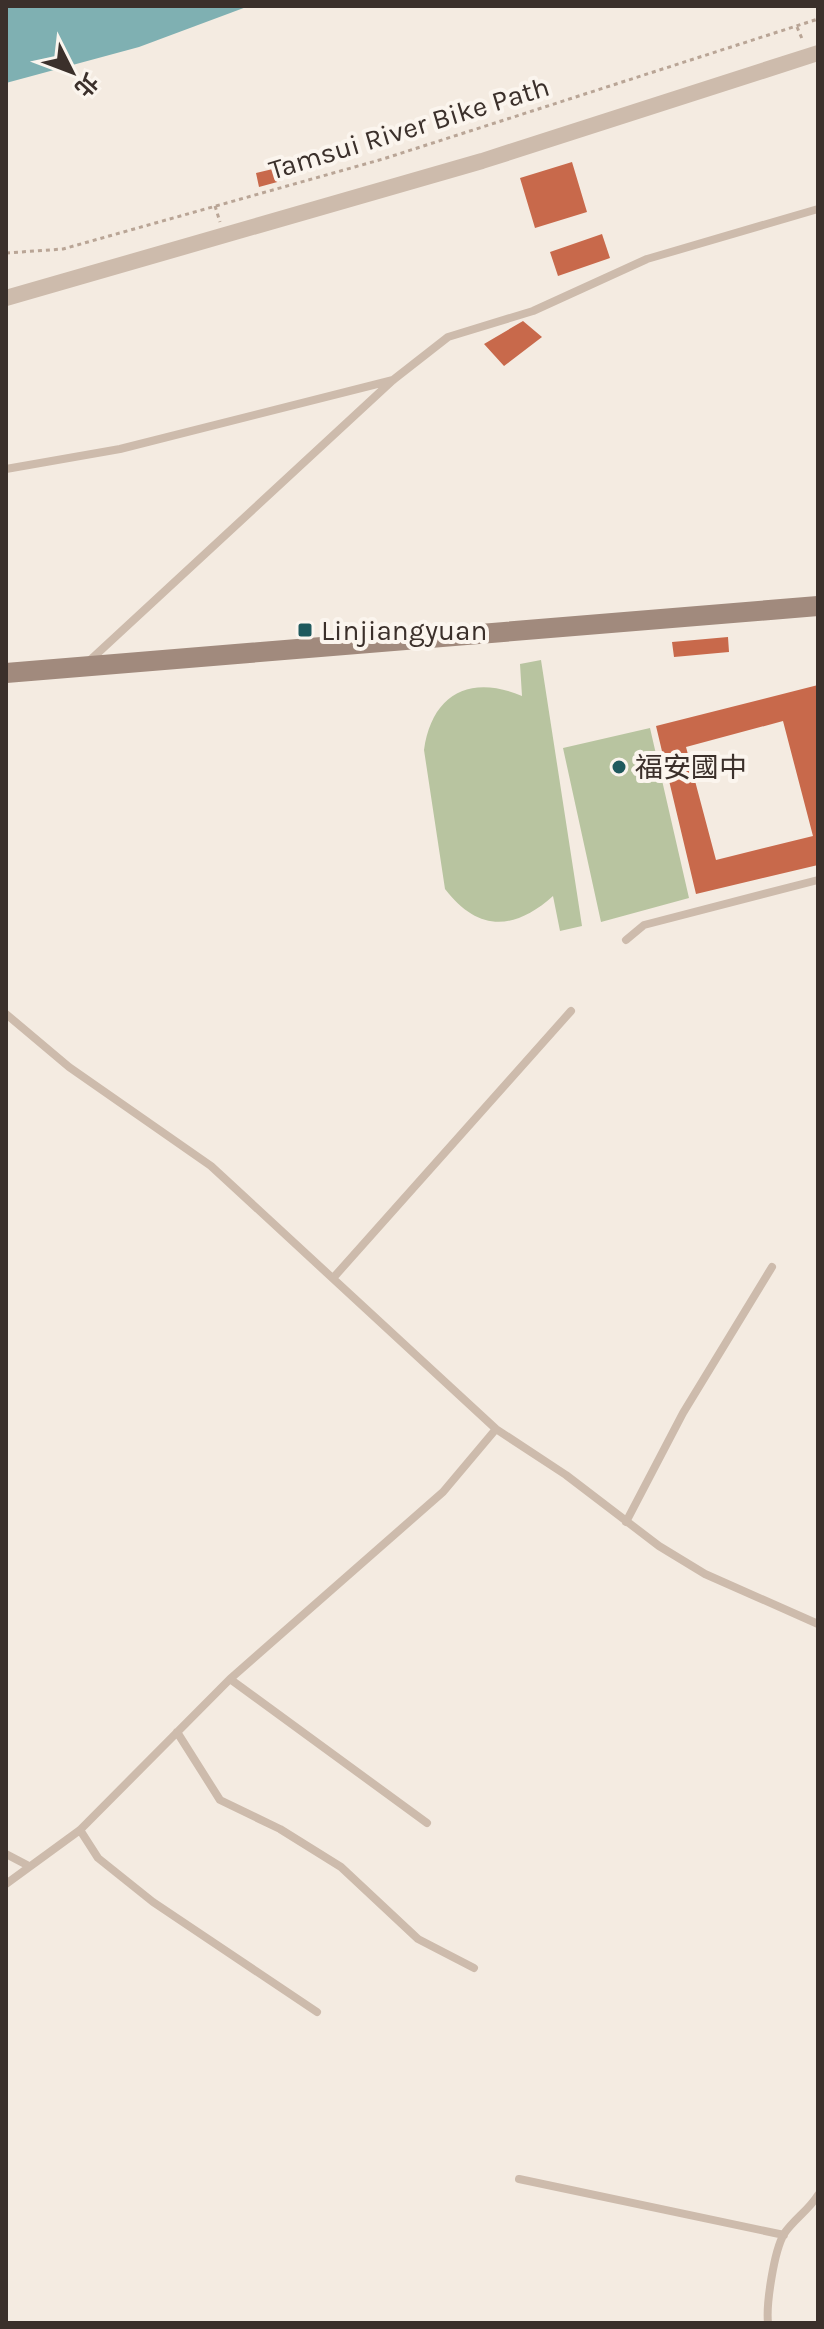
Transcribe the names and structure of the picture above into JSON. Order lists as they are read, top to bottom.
{
  "streets": {
    "path": ["Tamsui River Bike Path"]
  },
  "places": {
    "transit": ["Linjiangyuan"],
    "other": ["福安國中"]
  },
  "north": "bottom right"
}
